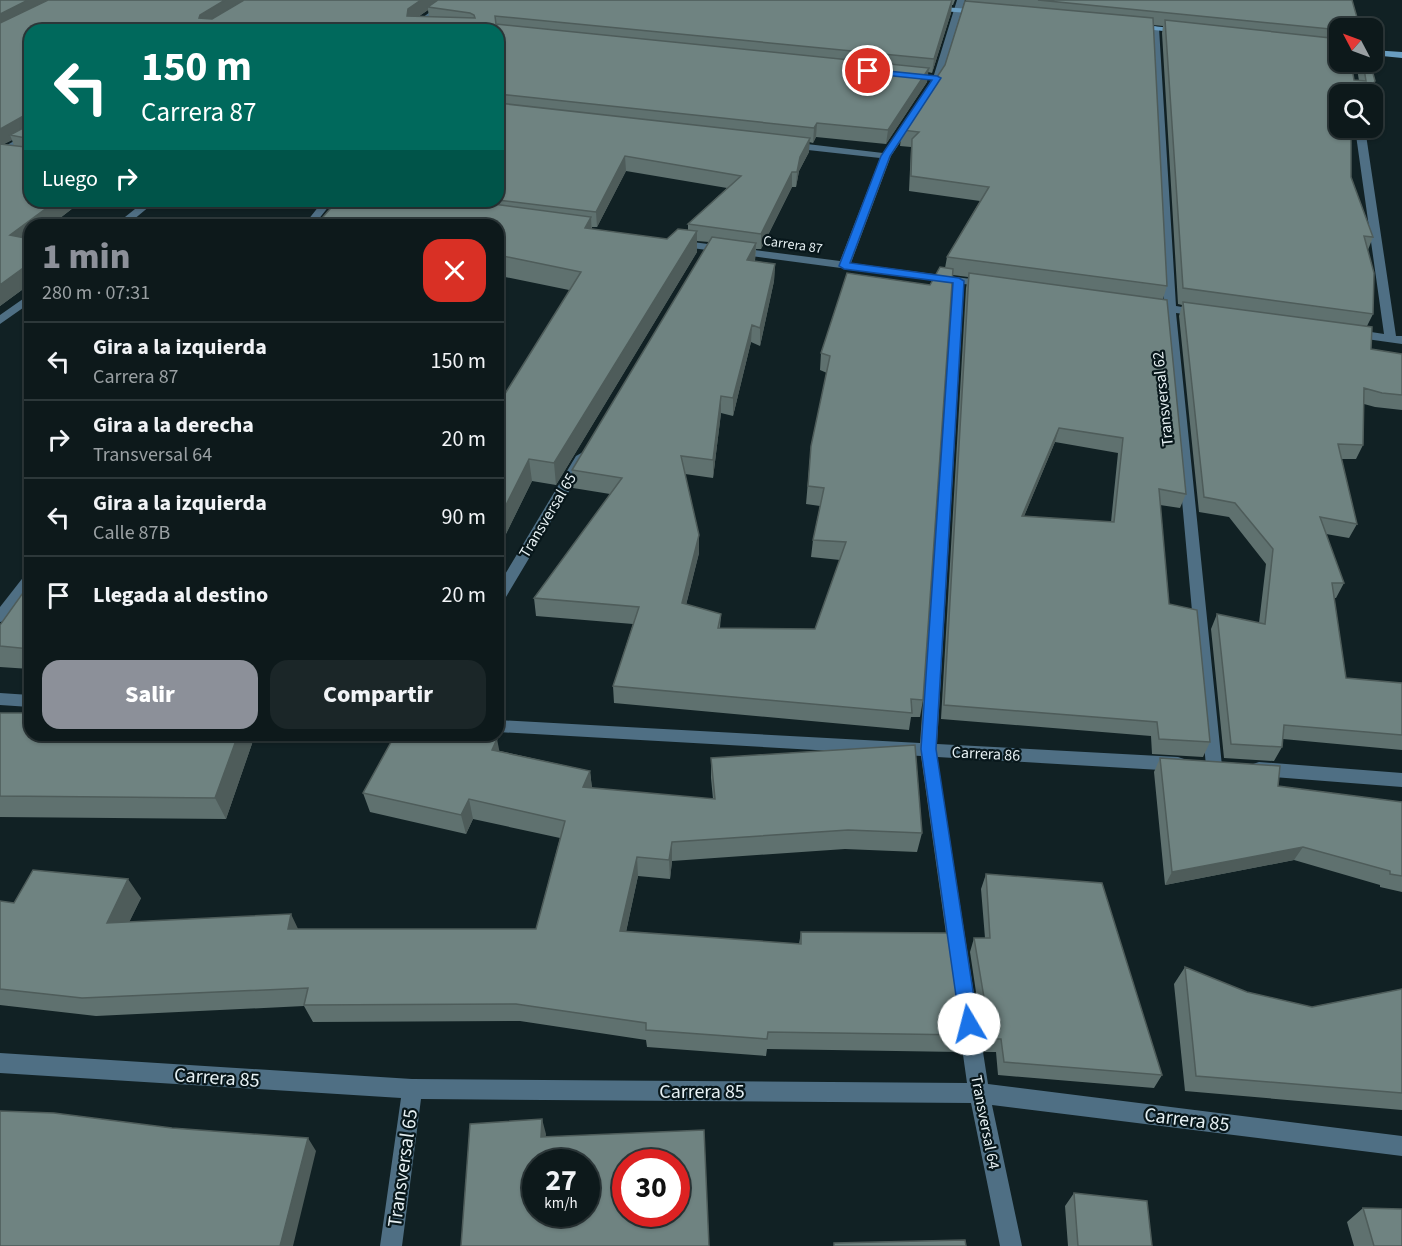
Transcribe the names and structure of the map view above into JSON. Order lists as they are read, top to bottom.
{
  "streets": {
    "street": [
      "Carrera 87",
      "Transversal 62",
      "Transversal 65",
      "Carrera 86",
      "Carrera 85",
      "Transversal 64"
    ]
  },
  "crossings": [
    ["Carrera 87", "Transversal 64"],
    ["Transversal 62", "Carrera 86"],
    ["Transversal 65", "Carrera 85"],
    ["Carrera 86", "Transversal 64"],
    ["Carrera 85", "Transversal 64"]
  ],
  "north": "top left",
  "page": {
    "turn": ["150 m", "Carrera 87"],
    "then": "Luego",
    "heading": ["1 min", "280 m · 07:31"],
    "list": [
      {
        "name": "Gira a la izquierda",
        "note": "Carrera 87",
        "value": "150 m"
      },
      {
        "name": "Gira a la derecha",
        "note": "Transversal 64",
        "value": "20 m"
      },
      {
        "name": "Gira a la izquierda",
        "note": "Calle 87B",
        "value": "90 m"
      },
      {
        "name": "Llegada al destino",
        "value": "20 m"
      }
    ],
    "buttons": ["Salir", "Compartir"],
    "speed": "27 km/h",
    "limit": "30"
  }
}
